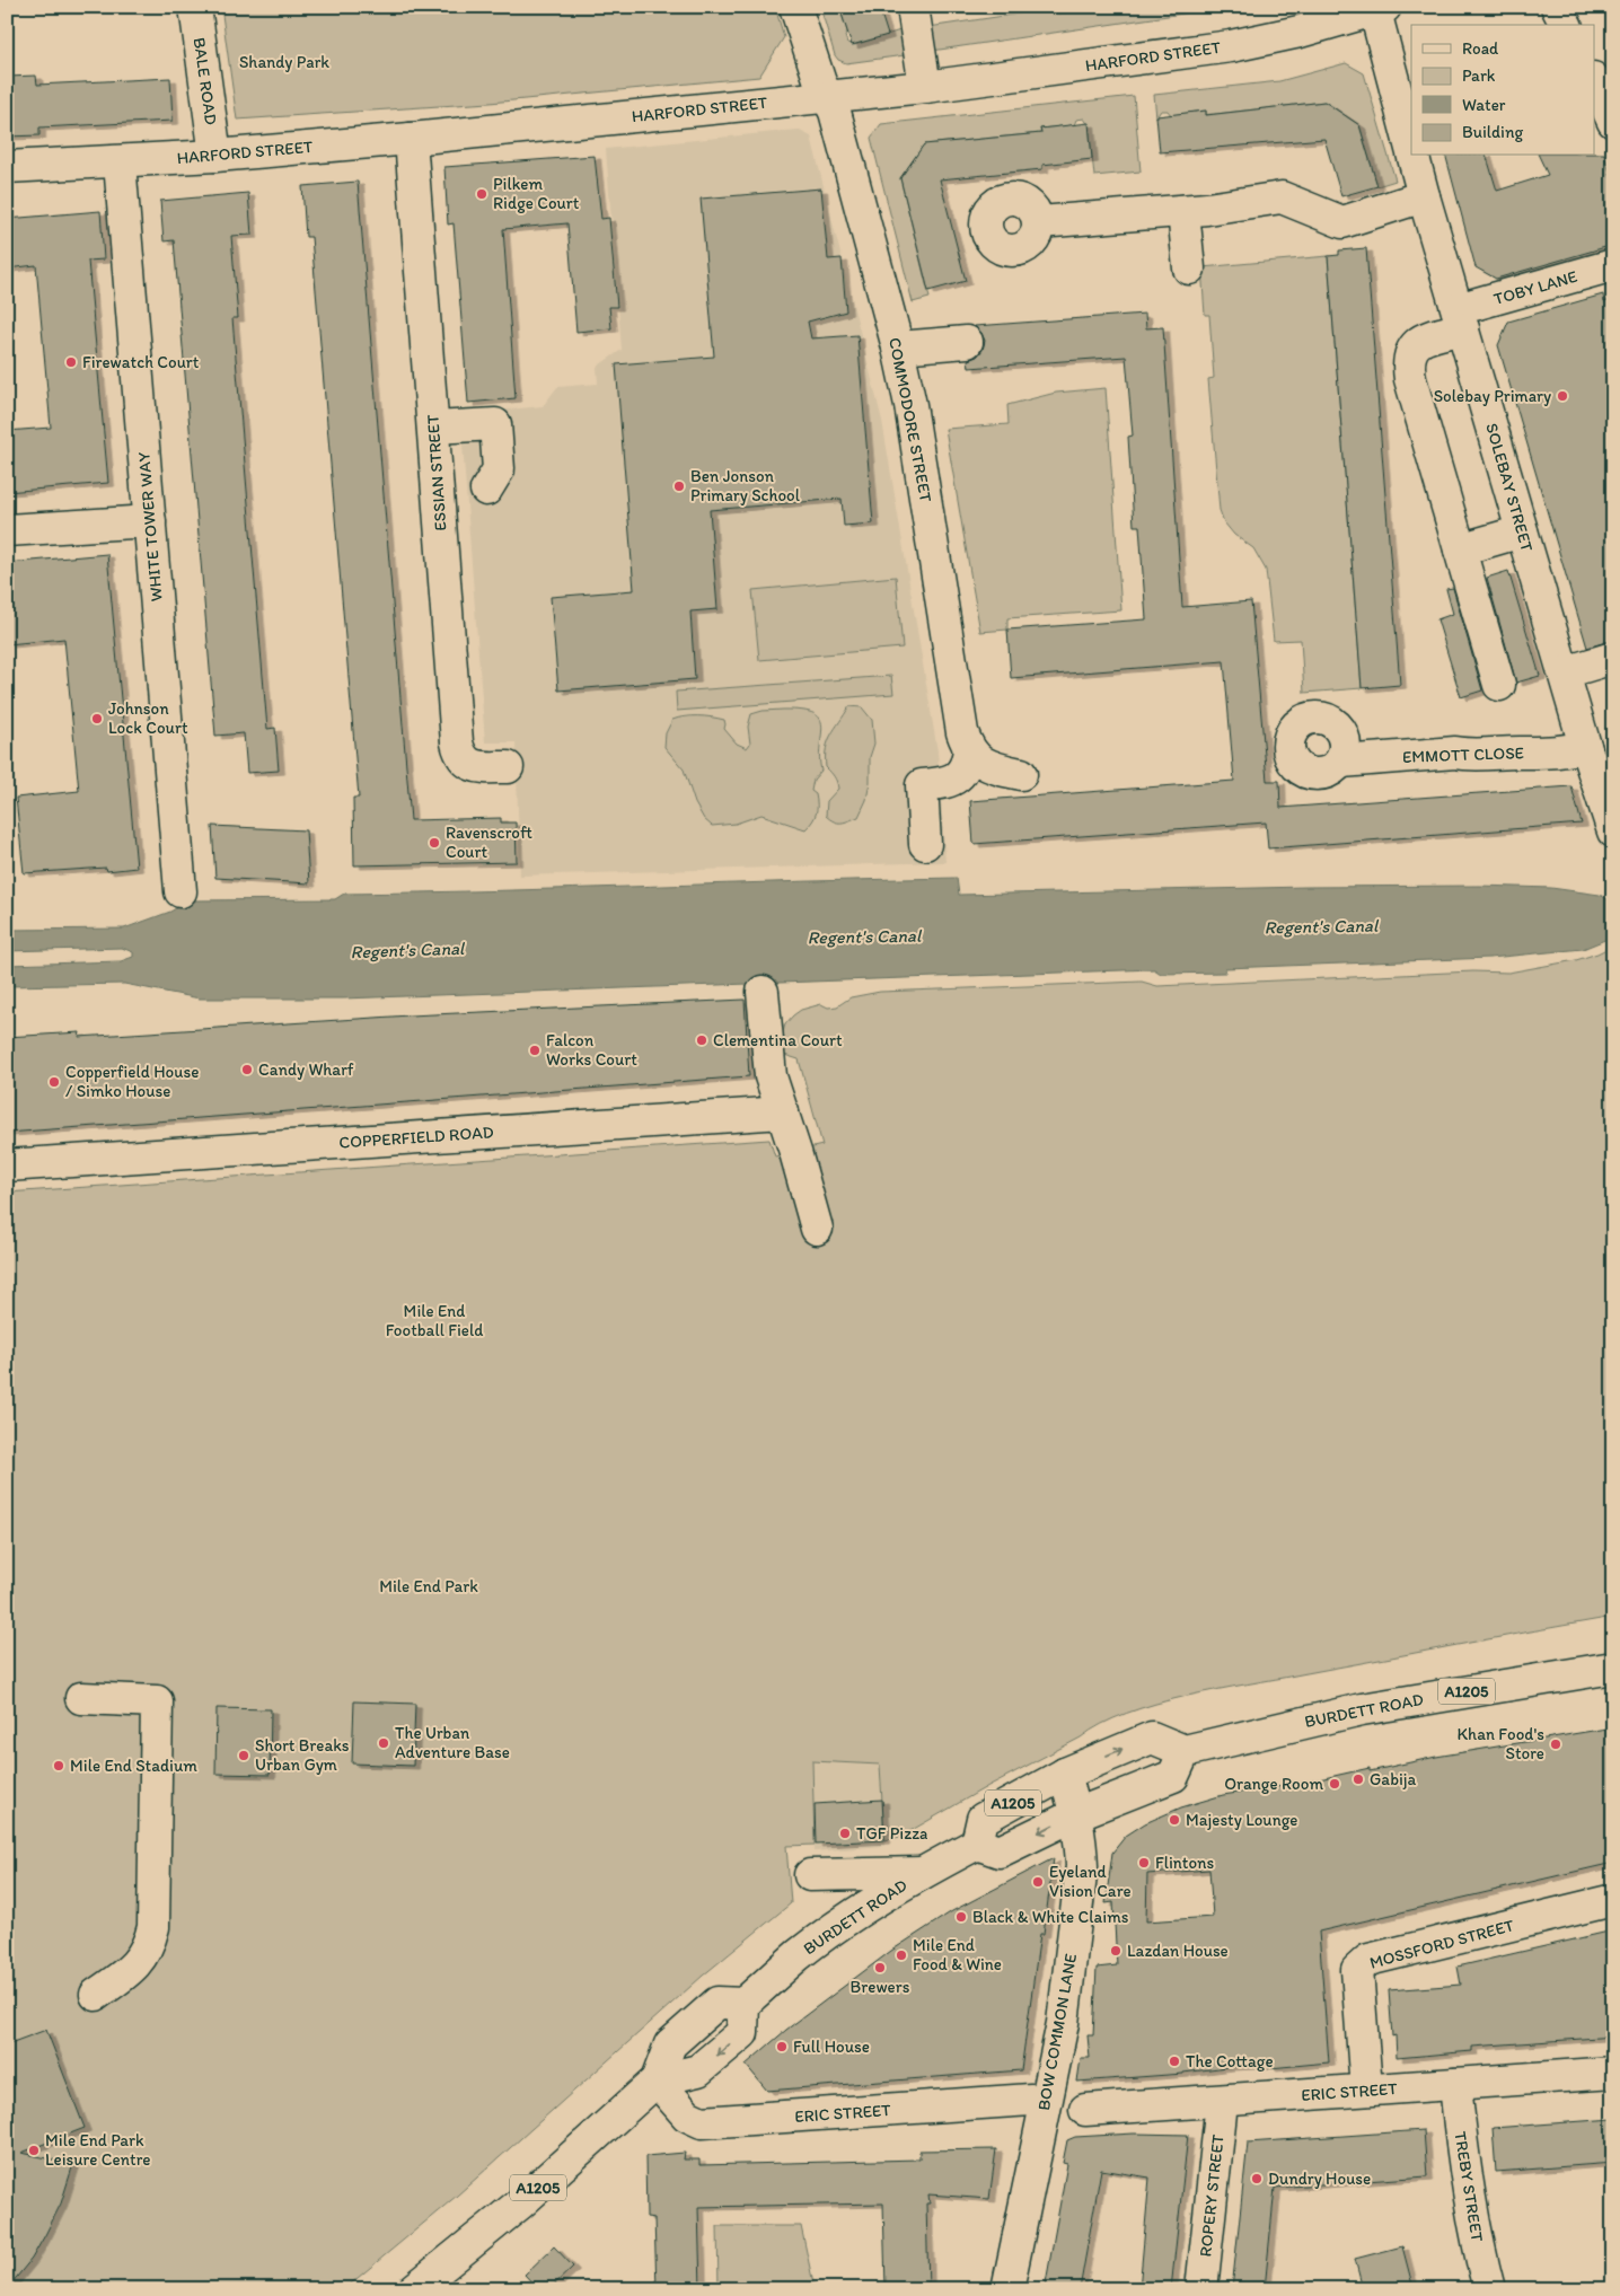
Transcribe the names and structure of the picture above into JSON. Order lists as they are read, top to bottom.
{
  "streets": {
    "street": [
      "HARFORD STREET",
      "BALE ROAD",
      "TOBY LANE",
      "COMMODORE STREET",
      "ESSIAN STREET",
      "SOLEBAY STREET",
      "WHITE TOWER WAY",
      "EMMOTT CLOSE",
      "COPPERFIELD ROAD",
      "A1205",
      "BURDETT ROAD",
      "MOSSFORD STREET",
      "BOW COMMON LANE",
      "ERIC STREET",
      "TREBY STREET",
      "ROPERY STREET"
    ]
  },
  "crossings": [
    ["HARFORD STREET", "BALE ROAD"],
    ["HARFORD STREET", "COMMODORE STREET"],
    ["HARFORD STREET", "ESSIAN STREET"],
    ["HARFORD STREET", "SOLEBAY STREET"],
    ["HARFORD STREET", "WHITE TOWER WAY"],
    ["TOBY LANE", "SOLEBAY STREET"],
    ["SOLEBAY STREET", "EMMOTT CLOSE"],
    ["A1205", "BURDETT ROAD"],
    ["A1205", "BOW COMMON LANE"],
    ["BURDETT ROAD", "ERIC STREET"],
    ["MOSSFORD STREET", "ERIC STREET"],
    ["BOW COMMON LANE", "ERIC STREET"],
    ["ERIC STREET", "TREBY STREET"],
    ["ERIC STREET", "ROPERY STREET"]
  ],
  "water": ["Regent's Canal"],
  "parks": ["Shandy Park", "Mile End Football Field", "Mile End Park"],
  "places": [
    "Pilkem Ridge Court",
    "Firewatch Court",
    "Solebay Primary",
    "Ben Jonson Primary School",
    "Johnson Lock Court",
    "Ravenscroft Court",
    "Clementina Court",
    "Falcon Works Court",
    "Candy Wharf",
    "Copperfield House / Simko House",
    "The Urban Adventure Base",
    "Khan Food's Store",
    "Short Breaks Urban Gym",
    "Mile End Stadium",
    "Gabija",
    "Orange Room",
    "Majesty Lounge",
    "TGF Pizza",
    "Flintons",
    "Eyeland Vision Care",
    "Black & White Claims",
    "Lazdan House",
    "Mile End Food & Wine",
    "Brewers",
    "Full House",
    "The Cottage",
    "Mile End Park Leisure Centre",
    "Dundry House"
  ],
  "legend": [
    "Road",
    "Park",
    "Water",
    "Building"
  ]
}
